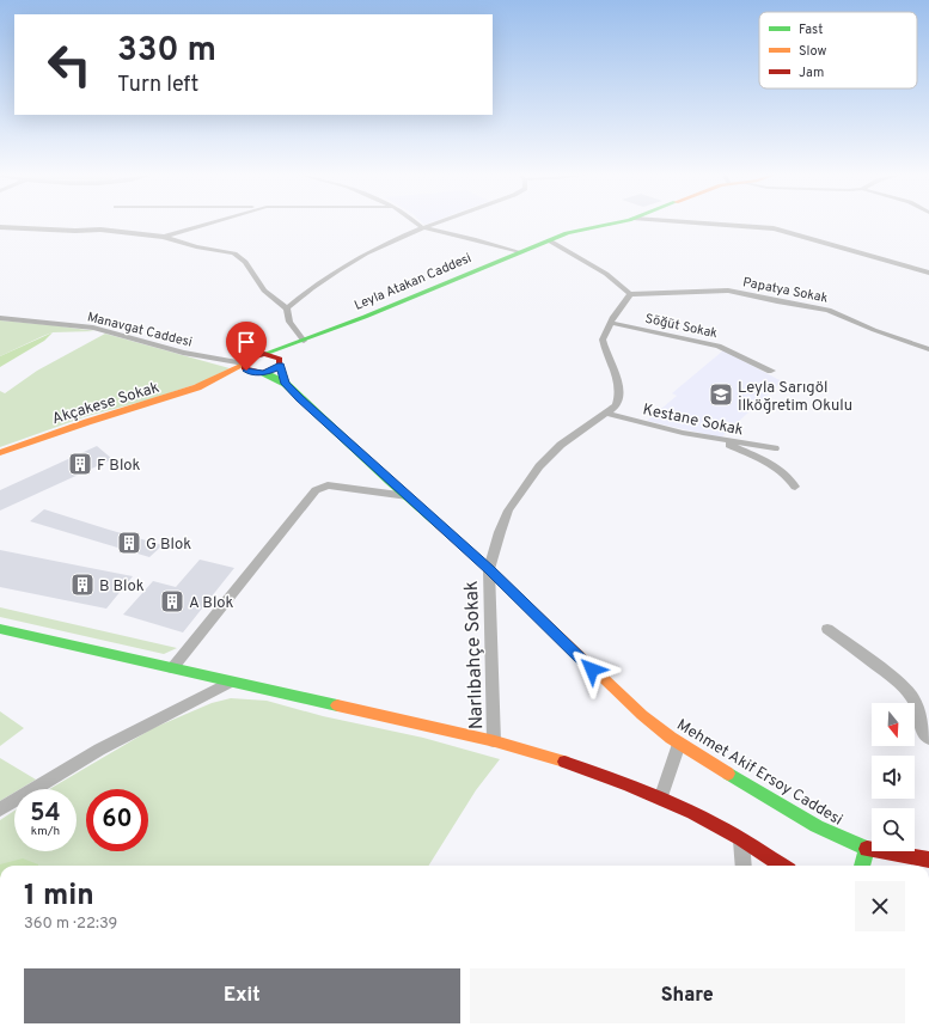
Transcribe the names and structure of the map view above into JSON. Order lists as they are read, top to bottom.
{
  "streets": {
    "main road": ["Leyla Atakan Caddesi", "Akçakese Sokak", "Mehmet Akif Ersoy Caddesi"],
    "street": [
      "Papatya Sokak",
      "Söğüt Sokak",
      "Manavgat Caddesi",
      "Kestane Sokak",
      "Narlıbahçe Sokak"
    ]
  },
  "crossings": [
    ["Kestane Sokak", "Narlıbahçe Sokak"],
    ["Narlıbahçe Sokak", "Mehmet Akif Ersoy Caddesi"]
  ],
  "places": {
    "school or university": ["Leyla Sarıgöl İlköğretim Okulu"],
    "building": [
      "F Blok",
      "G Blok",
      "B Blok",
      "A Blok"
    ]
  },
  "legend": ["Fast", "Slow", "Jam"],
  "north": "bottom",
  "page": {
    "turn": ["330 m", "Turn left"],
    "speed": "54 km/h",
    "limit": "60",
    "heading": ["1 min", "360 m · 22:39"],
    "buttons": ["Exit", "Share"]
  }
}
